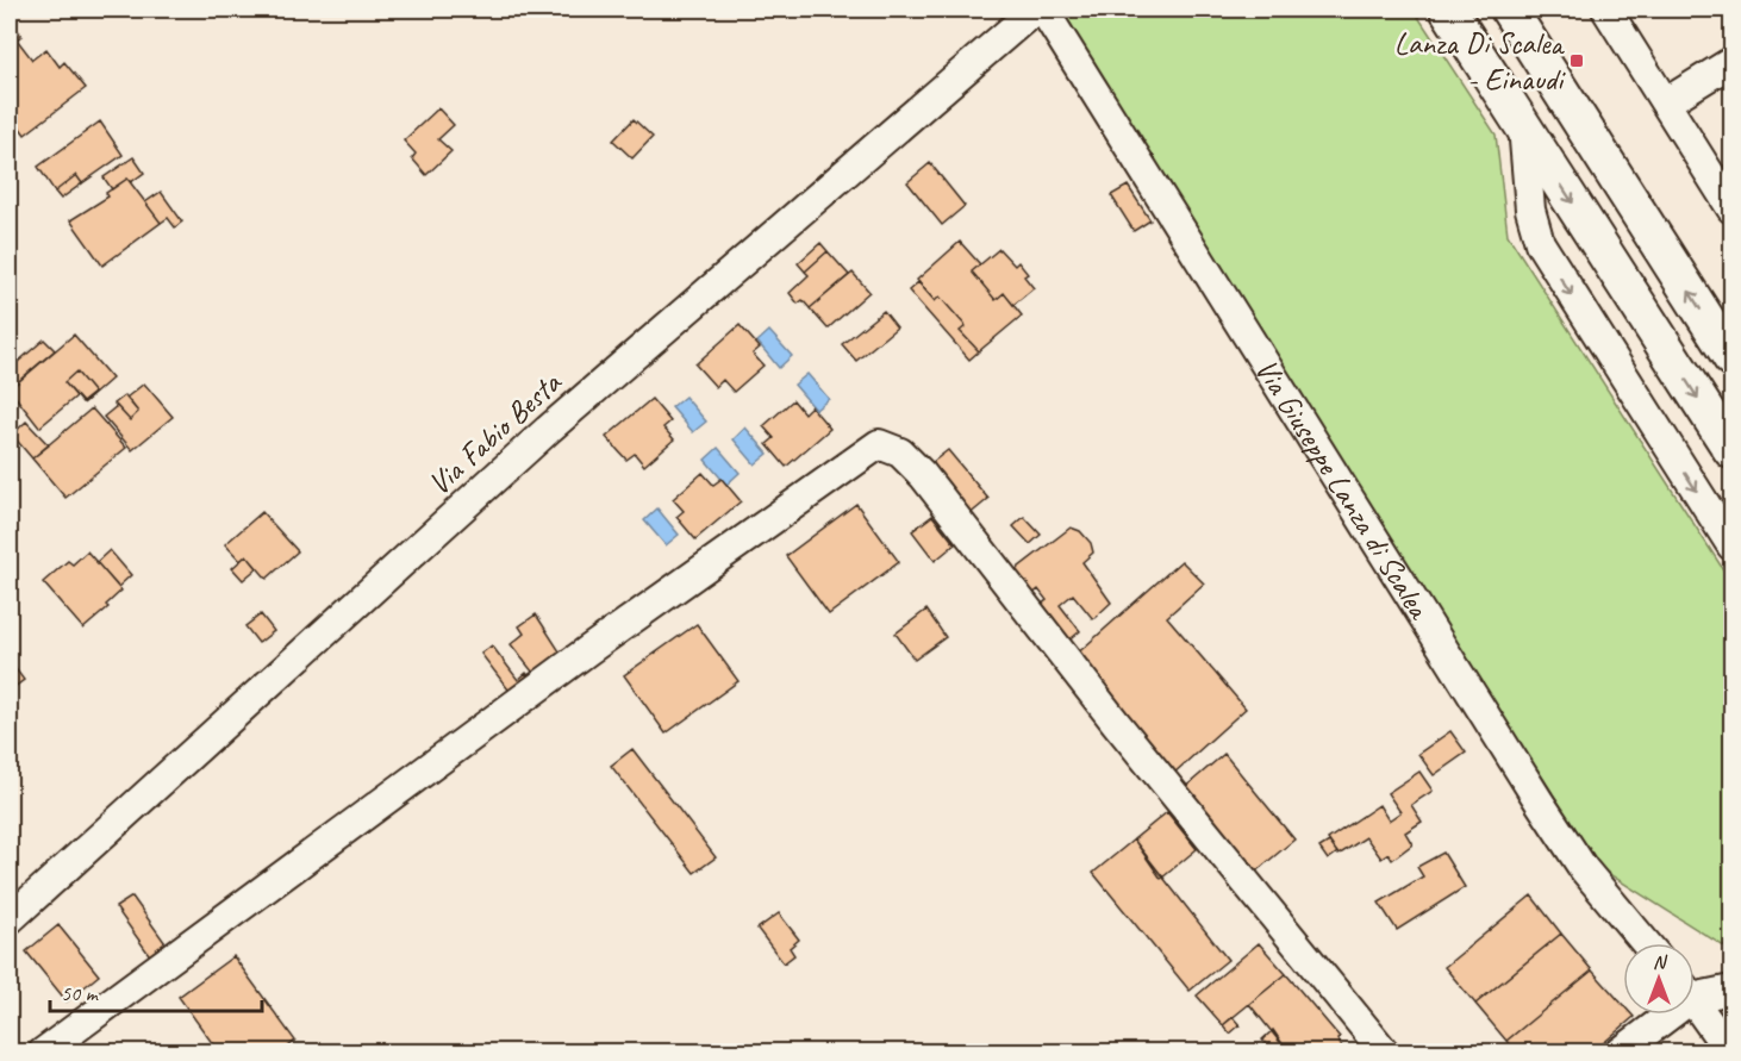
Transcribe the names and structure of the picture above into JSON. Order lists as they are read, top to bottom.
{
  "streets": {
    "street": ["Via Fabio Besta", "Via Giuseppe Lanza di Scalea"]
  },
  "places": {
    "transit": ["Lanza Di Scalea - Einaudi"]
  },
  "scale_bar": "50 m",
  "north": "top"
}
